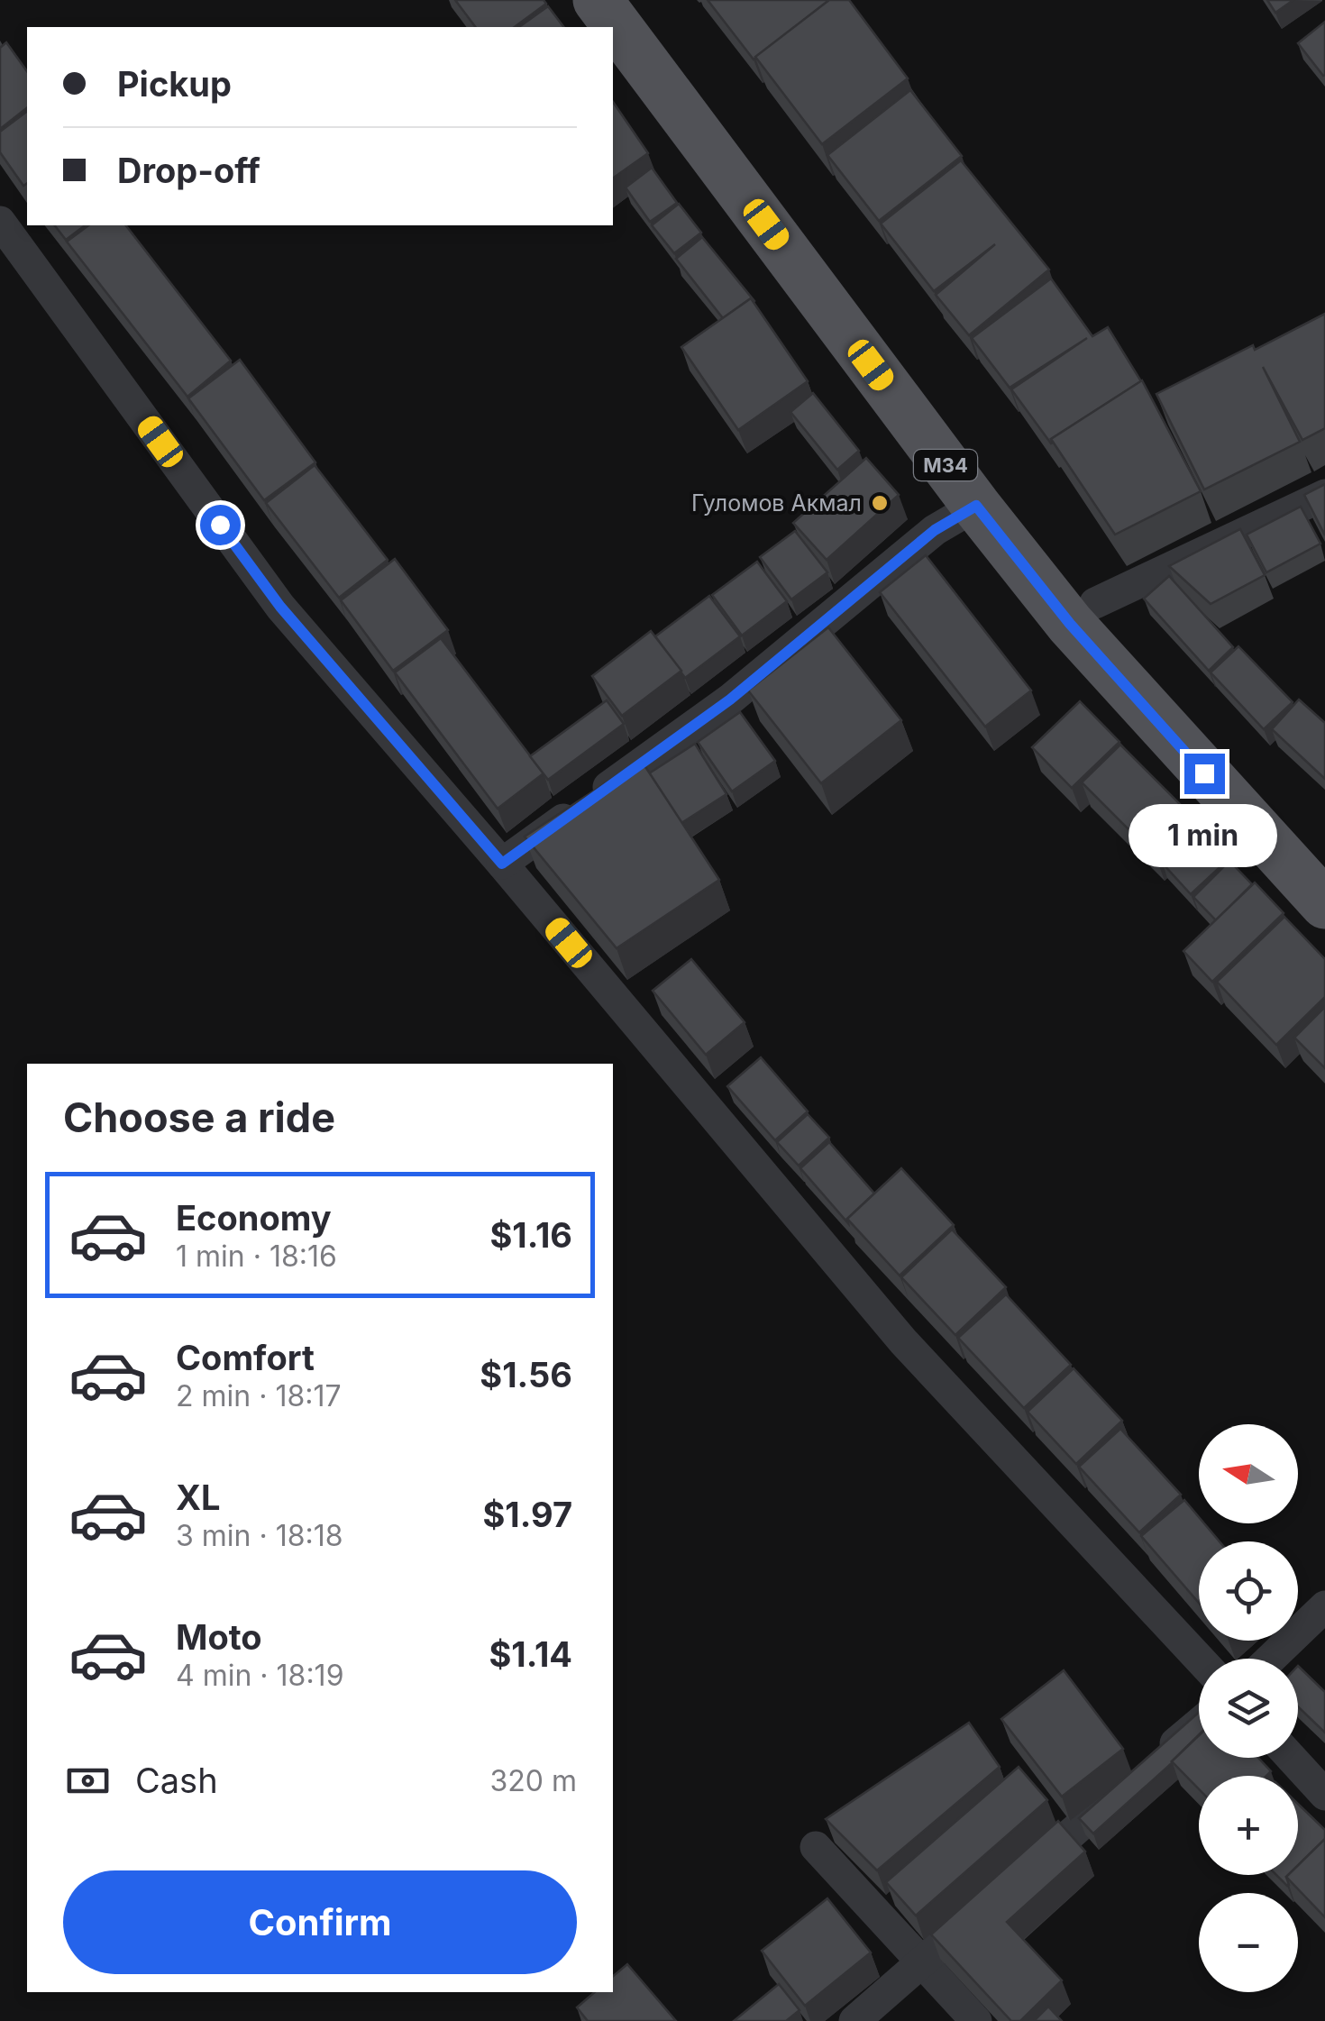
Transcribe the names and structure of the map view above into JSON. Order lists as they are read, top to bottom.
{
  "streets": {
    "main road": ["M34"]
  },
  "places": ["Гуломов Акмал"],
  "north": "left",
  "page": {
    "banner": ["Pickup", "Drop-off"],
    "bubble": "1 min",
    "heading": "Choose a ride",
    "list": [
      {
        "name": "Economy",
        "note": "1 min · 18:16",
        "value": "$1.16"
      },
      {
        "name": "Comfort",
        "note": "2 min · 18:17",
        "value": "$1.56"
      },
      {
        "name": "XL",
        "note": "3 min · 18:18",
        "value": "$1.97"
      },
      {
        "name": "Moto",
        "note": "4 min · 18:19",
        "value": "$1.14"
      }
    ],
    "map_buttons": ["+", "−"],
    "pay": ["Cash", "320 m"],
    "buttons": "Confirm"
  }
}
